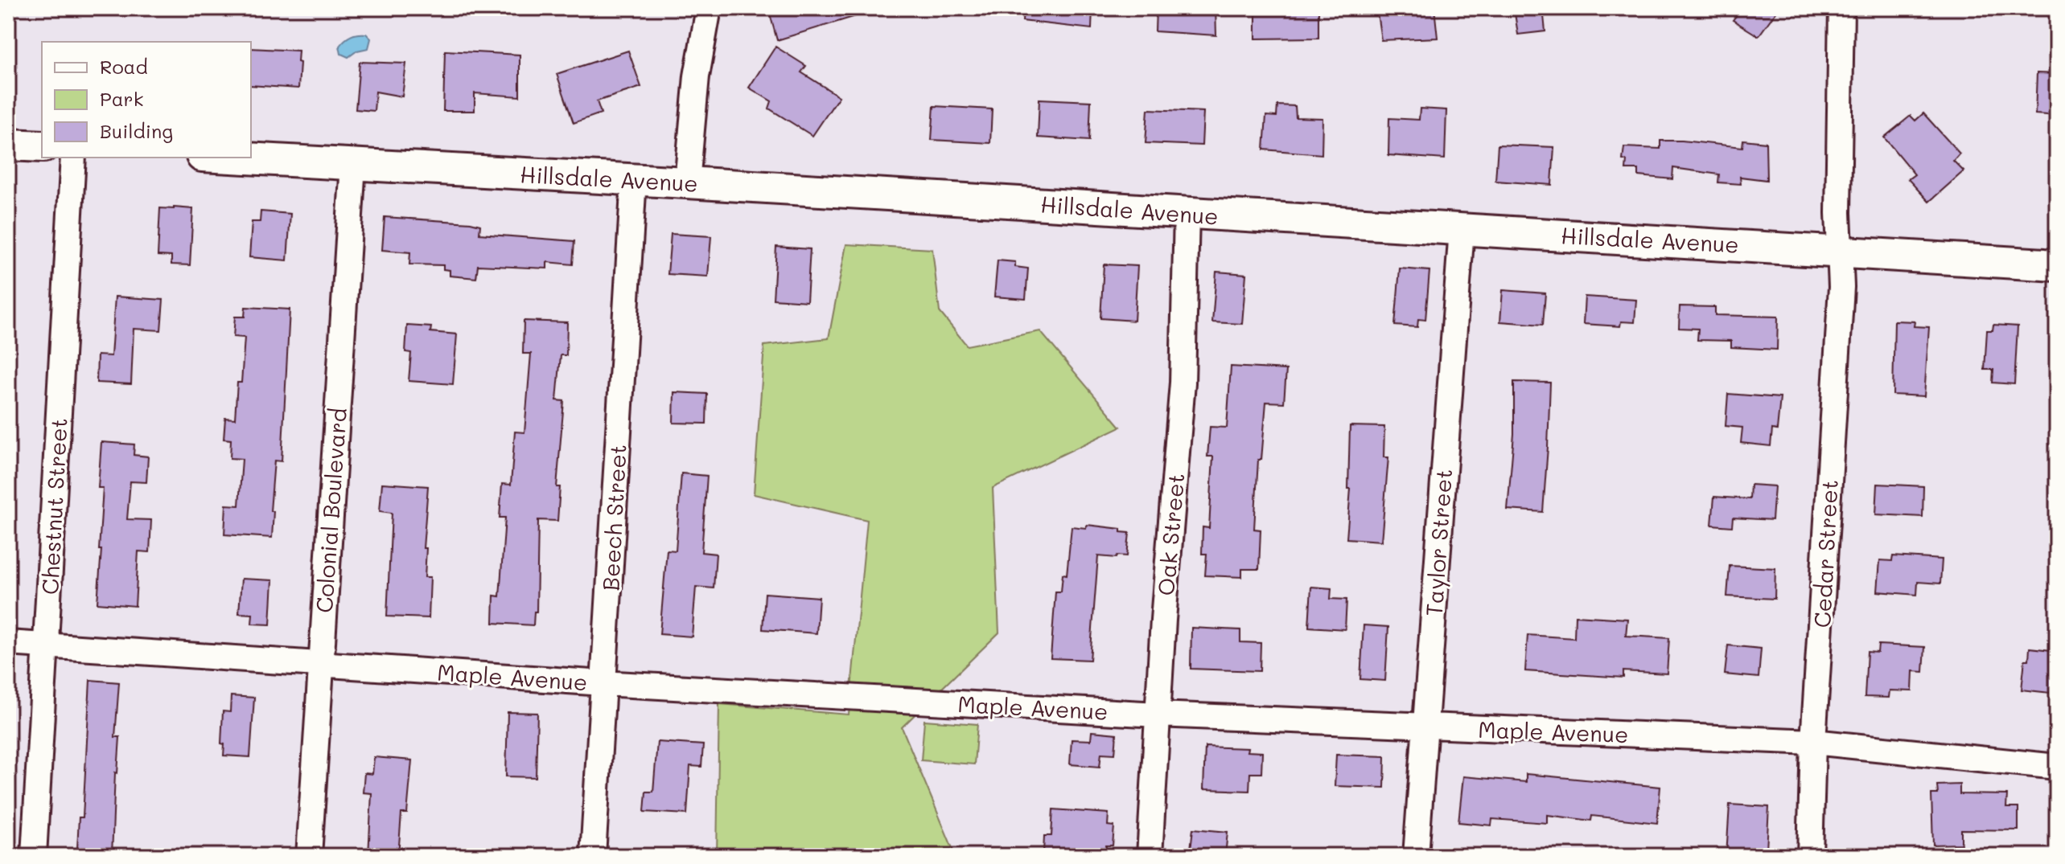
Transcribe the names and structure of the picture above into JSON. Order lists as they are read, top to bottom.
{
  "streets": {
    "street": [
      "Hillsdale Avenue",
      "Chestnut Street",
      "Colonial Boulevard",
      "Beech Street",
      "Oak Street",
      "Taylor Street",
      "Cedar Street",
      "Maple Avenue"
    ]
  },
  "crossings": [
    ["Hillsdale Avenue", "Colonial Boulevard"],
    ["Hillsdale Avenue", "Beech Street"],
    ["Hillsdale Avenue", "Oak Street"],
    ["Hillsdale Avenue", "Taylor Street"],
    ["Hillsdale Avenue", "Cedar Street"],
    ["Chestnut Street", "Maple Avenue"],
    ["Colonial Boulevard", "Maple Avenue"],
    ["Beech Street", "Maple Avenue"],
    ["Oak Street", "Maple Avenue"],
    ["Taylor Street", "Maple Avenue"],
    ["Cedar Street", "Maple Avenue"]
  ],
  "legend": ["Road", "Park", "Building"]
}
